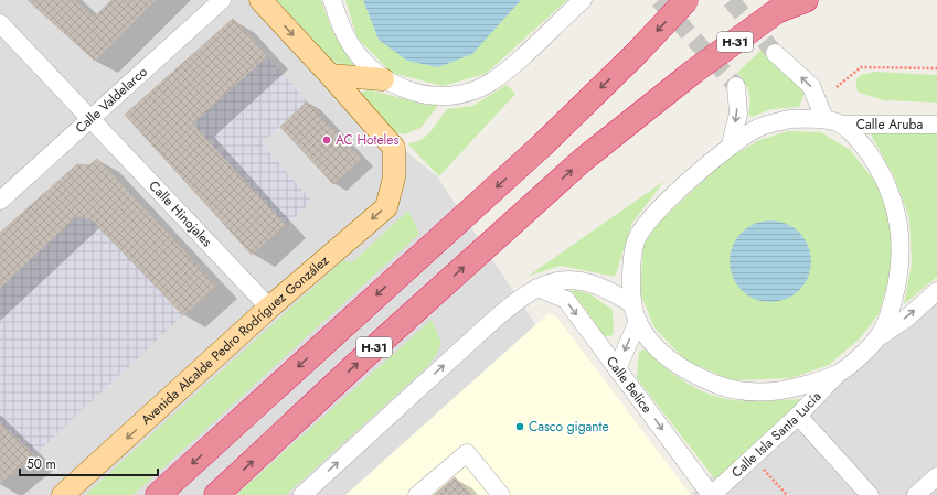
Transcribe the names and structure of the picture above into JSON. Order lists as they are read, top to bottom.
{
  "streets": {
    "highway": ["H-31"],
    "main road": ["Avenida Alcalde Pedro Rodríguez González"],
    "street": [
      "Calle Valdelarco",
      "Calle Aruba",
      "Calle Hinojales",
      "Calle Belice",
      "Calle Isla Santa Lucía"
    ]
  },
  "crossings": [
    ["Calle Valdelarco", "Calle Hinojales"],
    ["Calle Hinojales", "Avenida Alcalde Pedro Rodríguez González"],
    ["Calle Belice", "Calle Isla Santa Lucía"]
  ],
  "one_way": ["Calle Belice"],
  "places": ["AC Hoteles", "Casco gigante"],
  "scale_bar": "50 m"
}
